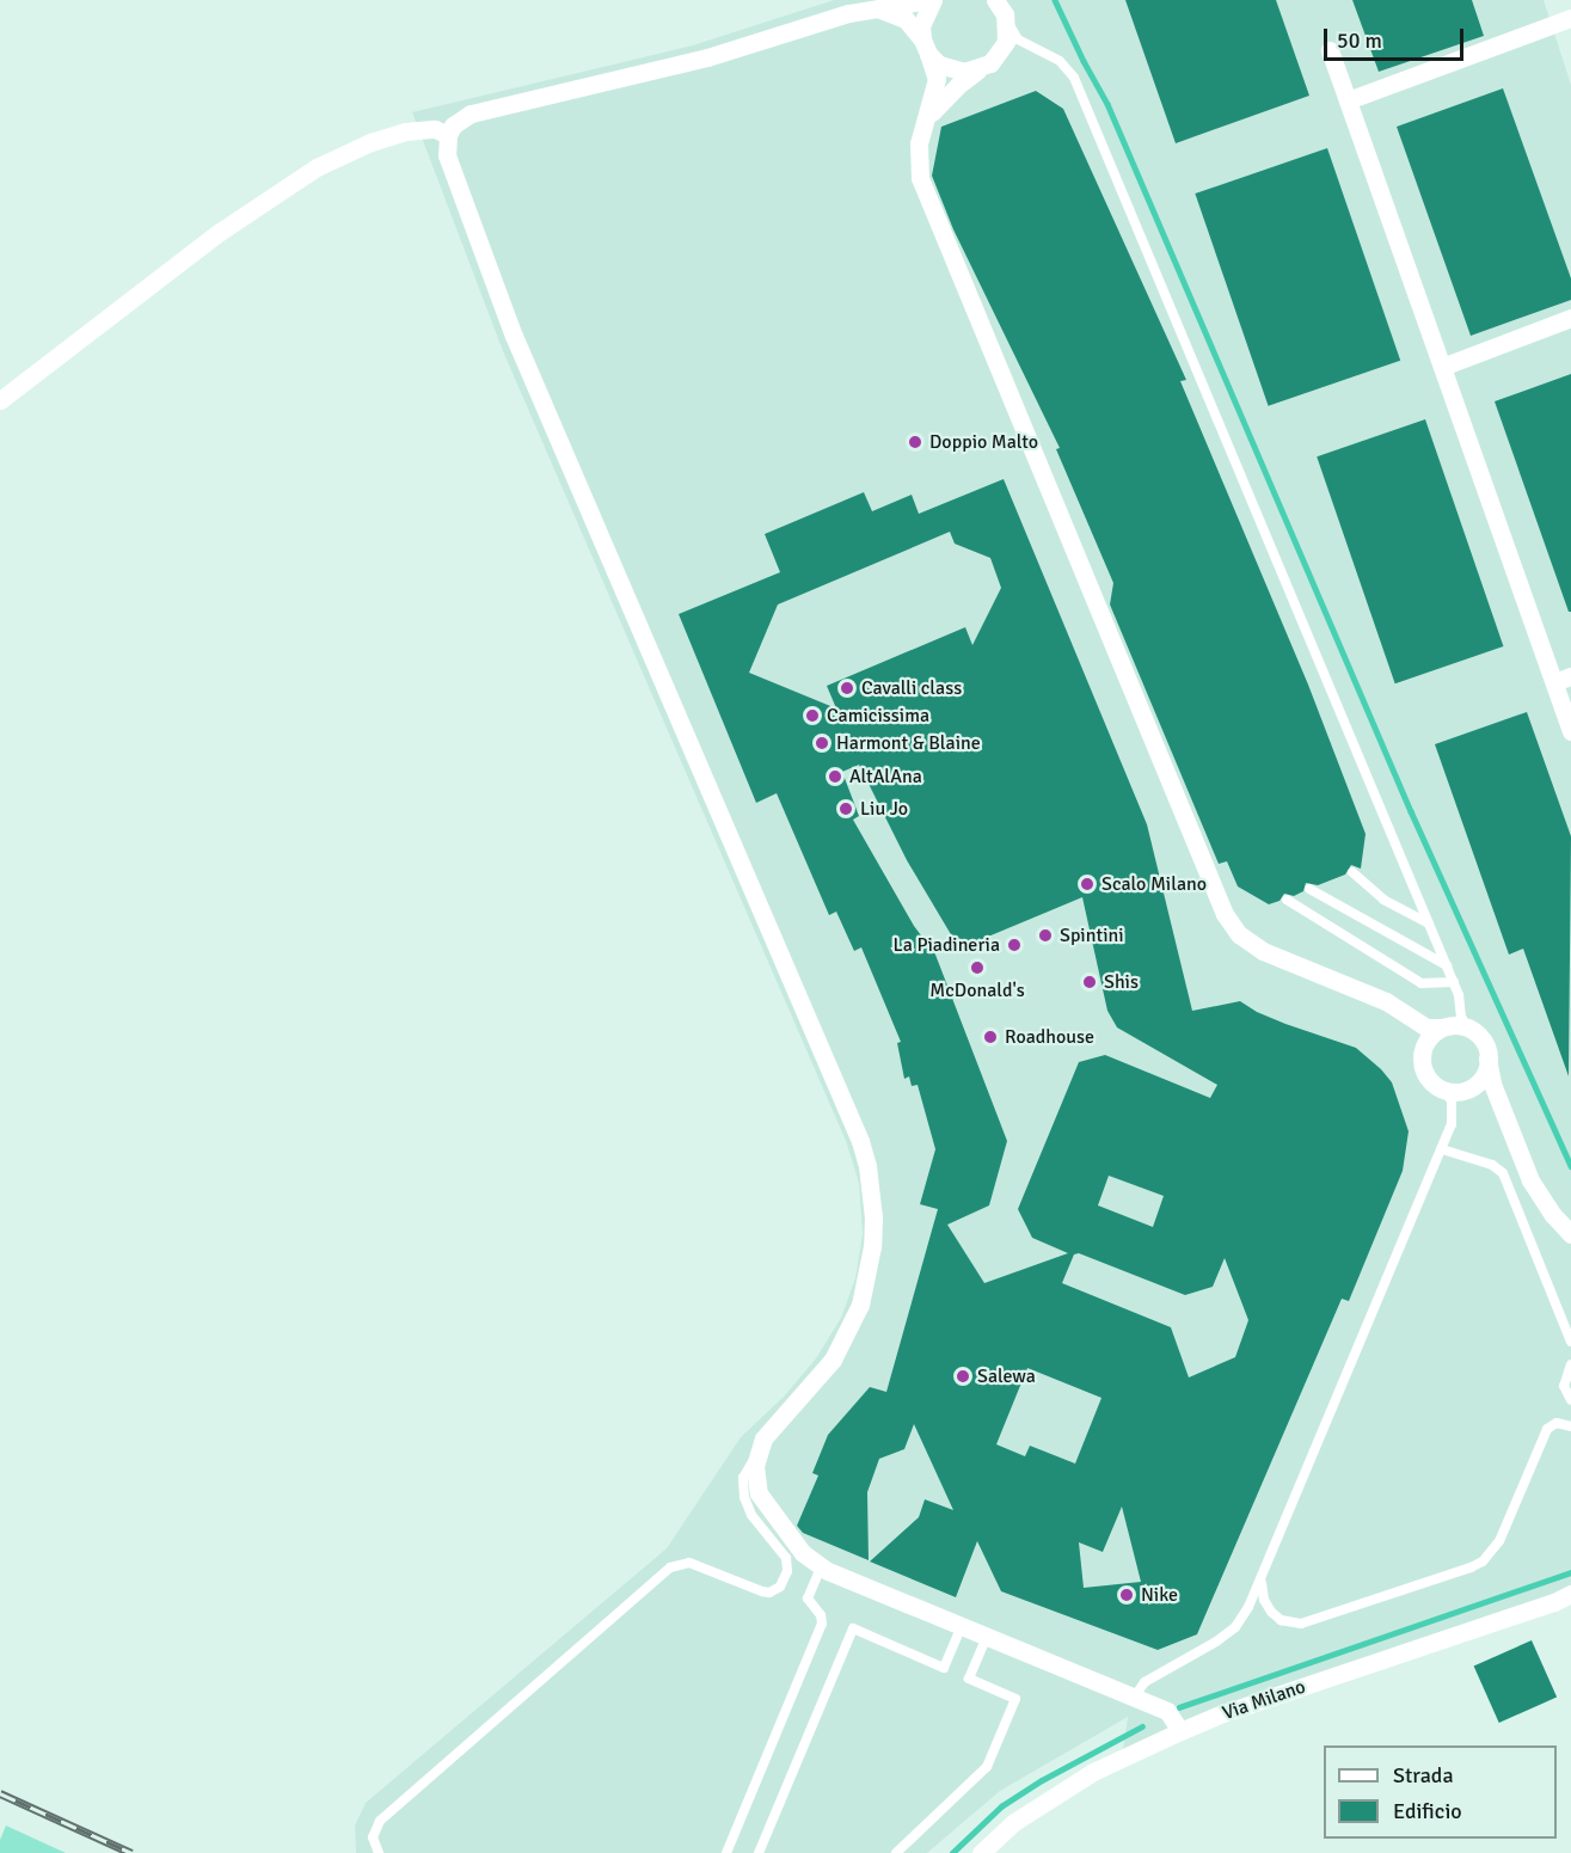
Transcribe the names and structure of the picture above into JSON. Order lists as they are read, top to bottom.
{
  "streets": {
    "street": ["Via Milano"]
  },
  "places": [
    "Doppio Malto",
    "Cavalli class",
    "Camicissima",
    "Harmont & Blaine",
    "AltAlAna",
    "Liu Jo",
    "Scalo Milano",
    "Spintini",
    "La Piadineria",
    "McDonald's",
    "Shis",
    "Roadhouse",
    "Salewa",
    "Nike"
  ],
  "legend": ["Strada", "Edificio"],
  "scale_bar": "50 m"
}
